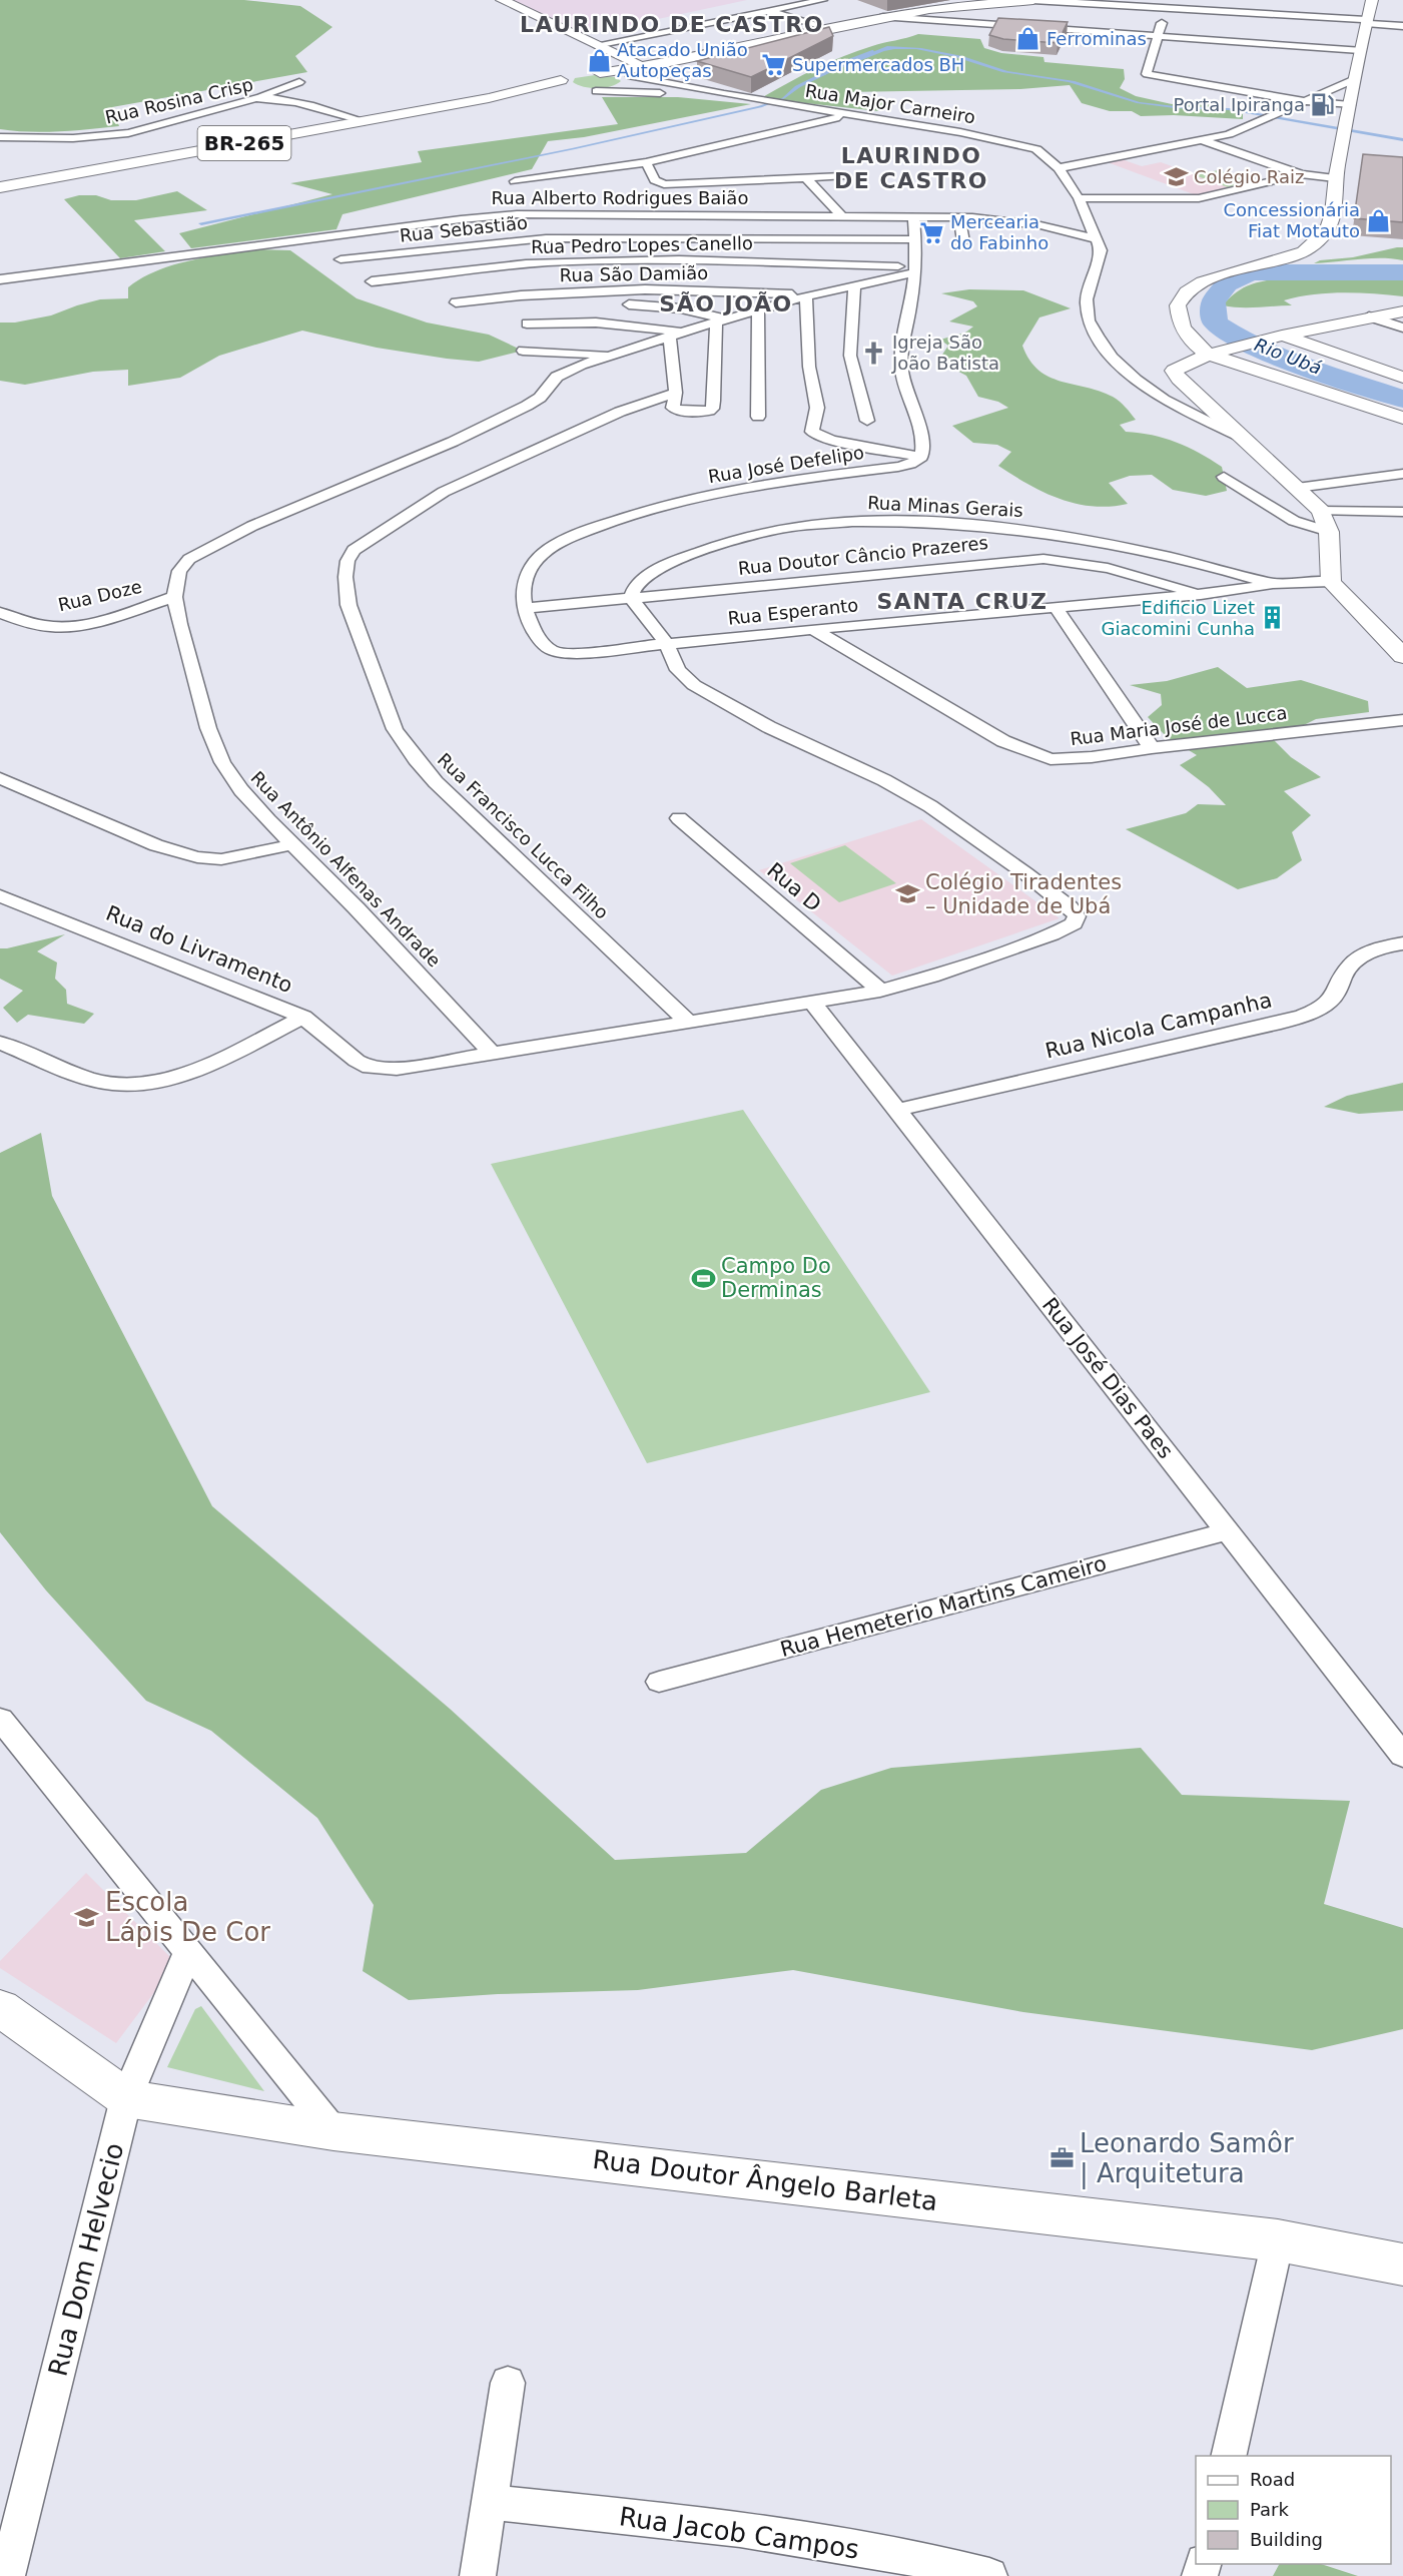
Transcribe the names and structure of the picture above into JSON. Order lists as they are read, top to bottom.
{
  "streets": {
    "main road": ["BR-265", "Rua Doutor Ângelo Barleta"],
    "street": [
      "Rua Rosina Crisp",
      "Rua Major Carneiro",
      "Rua Alberto Rodrigues Baião",
      "Rua Sebastião",
      "Rua Pedro Lopes Canello",
      "Rua São Damião",
      "Rua José Defelipo",
      "Rua Minas Gerais",
      "Rua Doutor Câncio Prazeres",
      "Rua Doze",
      "Rua Esperanto",
      "Rua Maria José de Lucca",
      "Rua Francisco Lucca Filho",
      "Rua Antônio Alfenas Andrade",
      "Rua D",
      "Rua do Livramento",
      "Rua Nicola Campanha",
      "Rua José Dias Paes",
      "Rua Hemeterio Martins Cameiro",
      "Rua Dom Helvecio",
      "Rua Jacob Campos"
    ]
  },
  "crossings": [
    ["Rua Rosina Crisp", "BR-265"],
    ["Rua Major Carneiro", "BR-265"],
    ["Rua Pedro Lopes Canello", "Rua Antônio Alfenas Andrade"],
    ["Rua São Damião", "Rua Antônio Alfenas Andrade"],
    ["Rua José Defelipo", "Rua Doutor Câncio Prazeres"],
    ["Rua José Defelipo", "Rua Esperanto"],
    ["Rua Minas Gerais", "Rua Doutor Câncio Prazeres"],
    ["Rua Minas Gerais", "Rua Esperanto"],
    ["Rua Doutor Câncio Prazeres", "Rua Esperanto"],
    ["Rua Doze", "Rua Antônio Alfenas Andrade"],
    ["Rua Esperanto", "Rua Maria José de Lucca"],
    ["Rua Antônio Alfenas Andrade", "Rua do Livramento"],
    ["Rua Nicola Campanha", "Rua José Dias Paes"],
    ["Rua José Dias Paes", "Rua Hemeterio Martins Cameiro"],
    ["Rua Doutor Ângelo Barleta", "Rua Dom Helvecio"]
  ],
  "districts": [
    "LAURINDO DE CASTRO",
    "LAURINDO DE CASTRO",
    "SÃO JOÃO",
    "SANTA CRUZ"
  ],
  "water": ["Rio Ubá"],
  "places": {
    "shop": ["Ferrominas", "Atacado União Autopeças", "Concessionária Fiat Motauto"],
    "supermarket": ["Supermercados BH", "Mercearia do Fabinho"],
    "fuel station": ["Portal Ipiranga"],
    "school or university": ["Colégio Raiz", "Colégio Tiradentes – Unidade de Ubá", "Escola Lápis De Cor"],
    "church": ["Igreja São João Batista"],
    "building": ["Edificio Lizet Giacomini Cunha"],
    "sports": ["Campo Do Derminas"],
    "office": ["Leonardo Samôr | Arquitetura"]
  },
  "legend": ["Road", "Park", "Building"]
}
